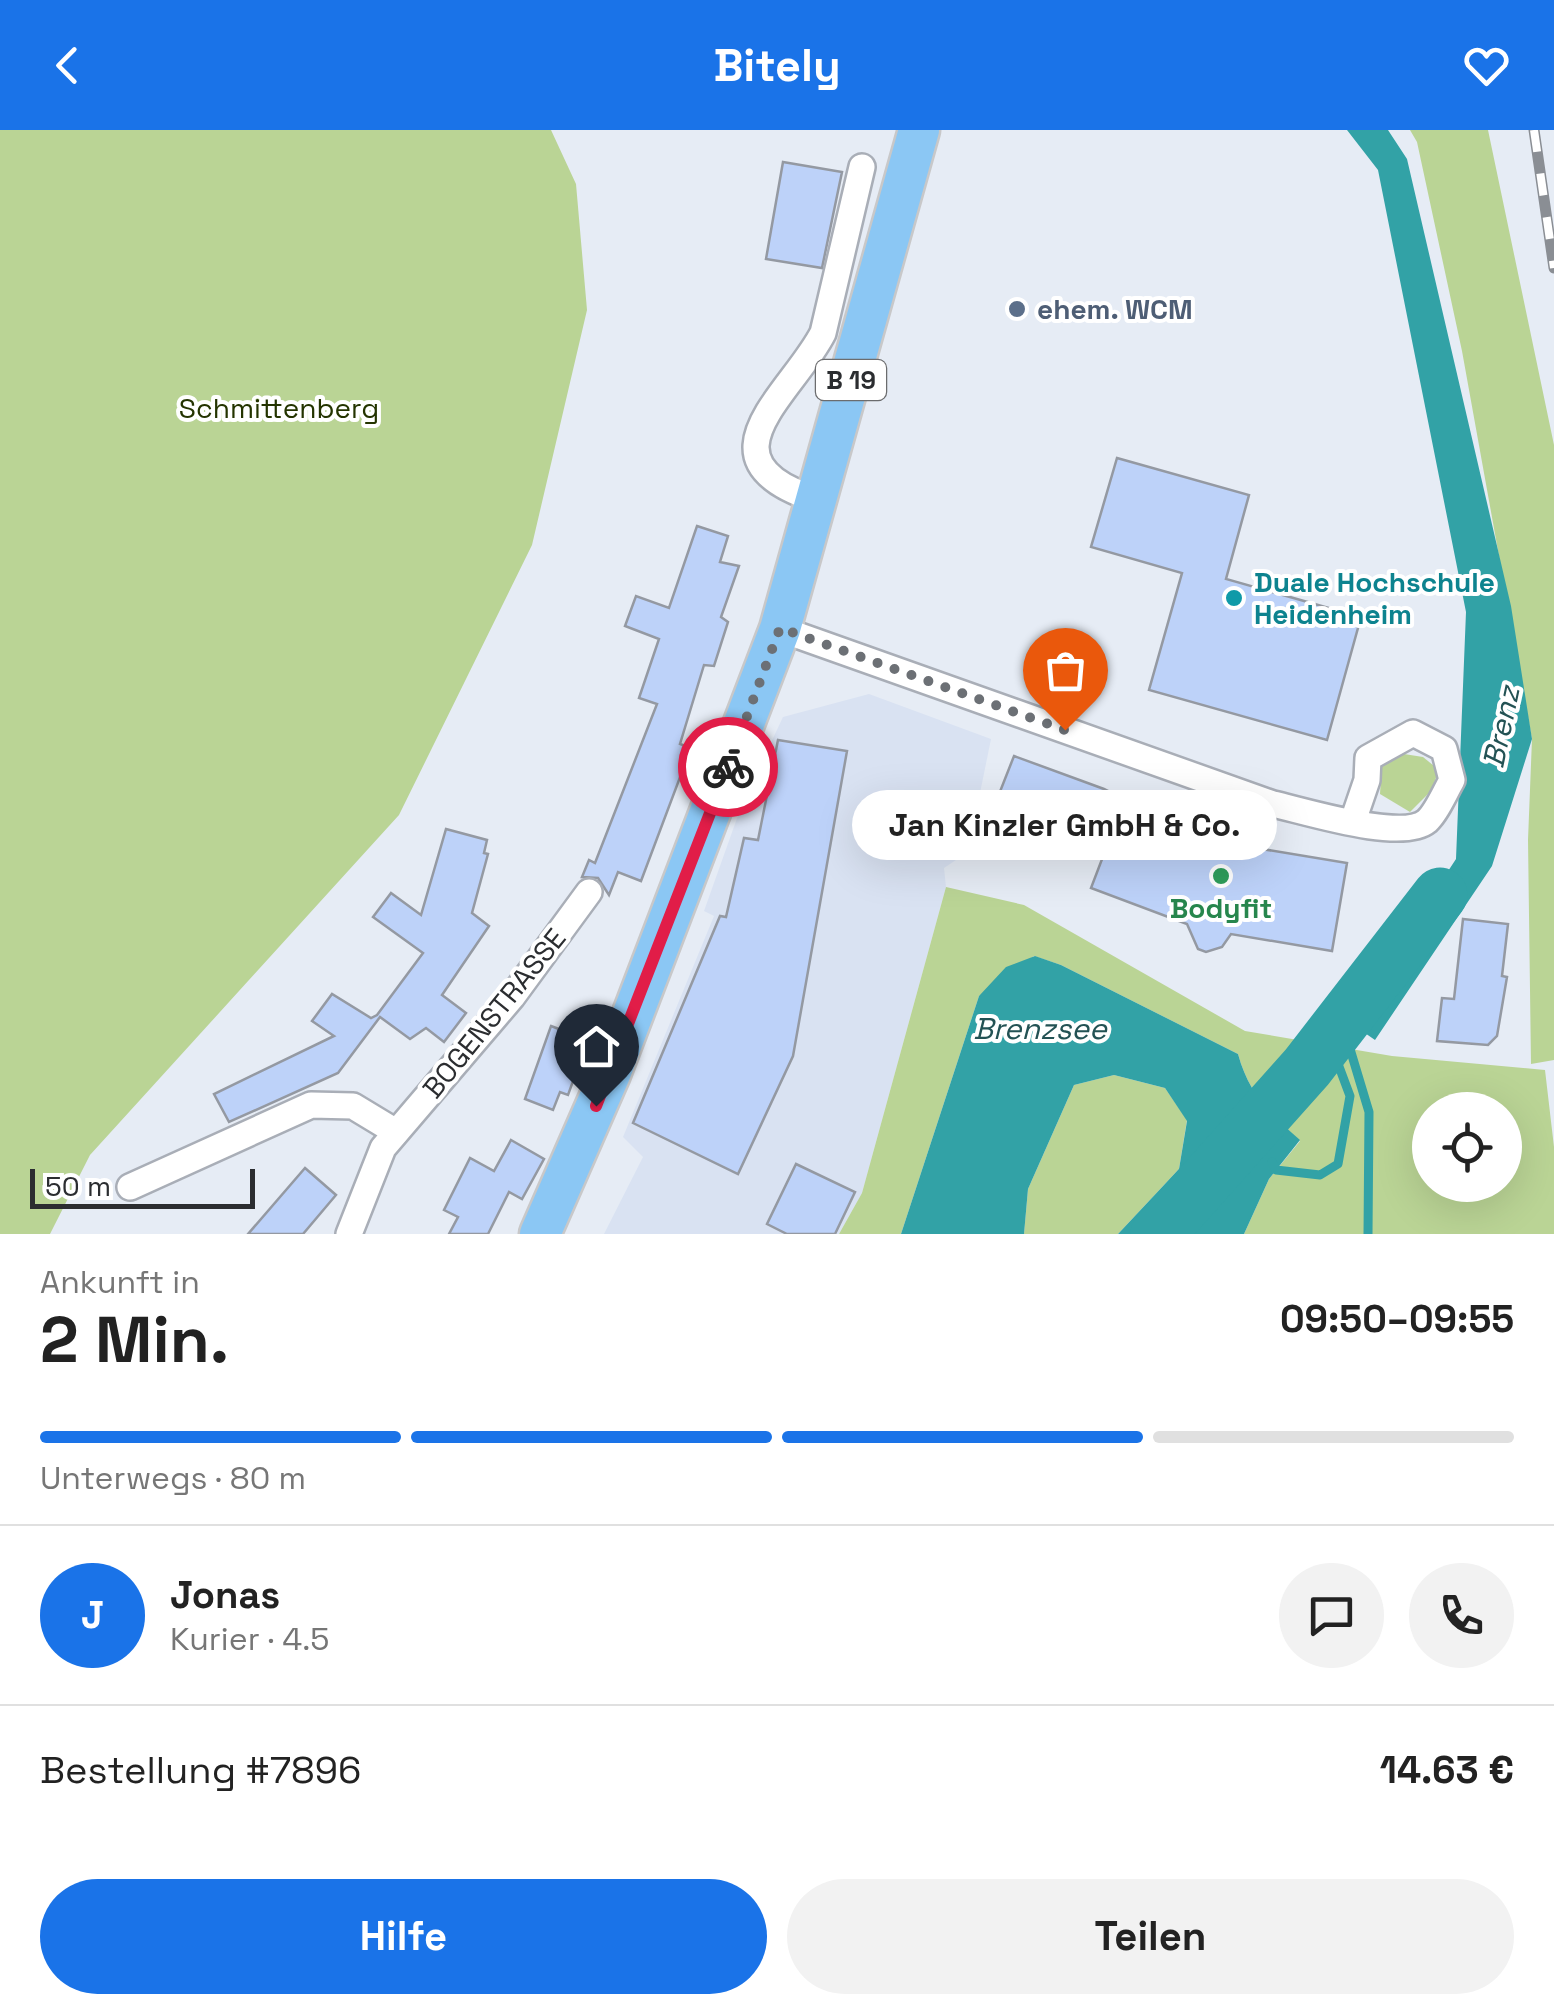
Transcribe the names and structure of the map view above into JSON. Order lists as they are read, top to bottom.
{
  "streets": {
    "main road": ["B 19"],
    "street": ["BOGENSTRASSE"]
  },
  "water": ["Brenz", "Brenzsee"],
  "parks": ["Schmittenberg"],
  "places": [
    "ehem. WCM",
    "Duale Hochschule Heidenheim",
    "Jan Kinzler GmbH & Co.",
    "Bodyfit"
  ],
  "scale_bar": "50 m",
  "page": {
    "header": "Bitely",
    "bubble": "Jan Kinzler GmbH & Co.",
    "scale": "50 m",
    "heading": ["2 Min.", "Ankunft in", "09:50–09:55"],
    "panel": [
      "Jonas",
      "Kurier · 4.5",
      "Bestellung #7896",
      "14.63 €"
    ],
    "bar": "Unterwegs · 80 m",
    "round": "J",
    "buttons": ["Hilfe", "Teilen"]
  }
}
